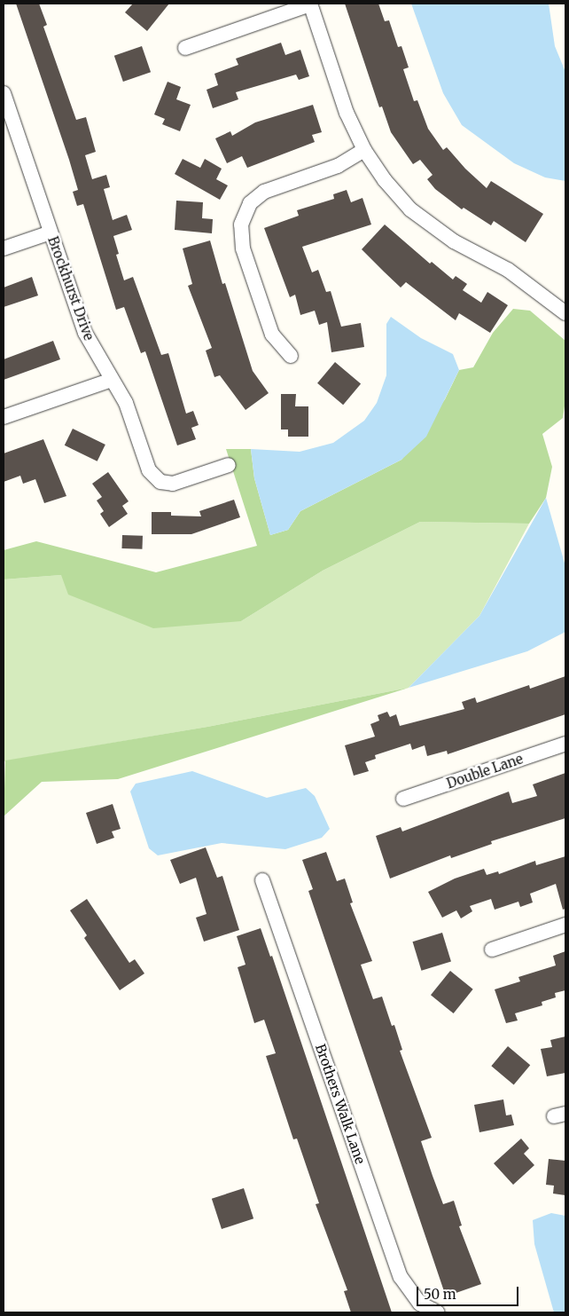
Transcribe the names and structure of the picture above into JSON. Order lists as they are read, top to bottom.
{
  "streets": {
    "street": ["Brockhurst Drive", "Double Lane", "Brothers Walk Lane"]
  },
  "scale_bar": "50 m"
}
